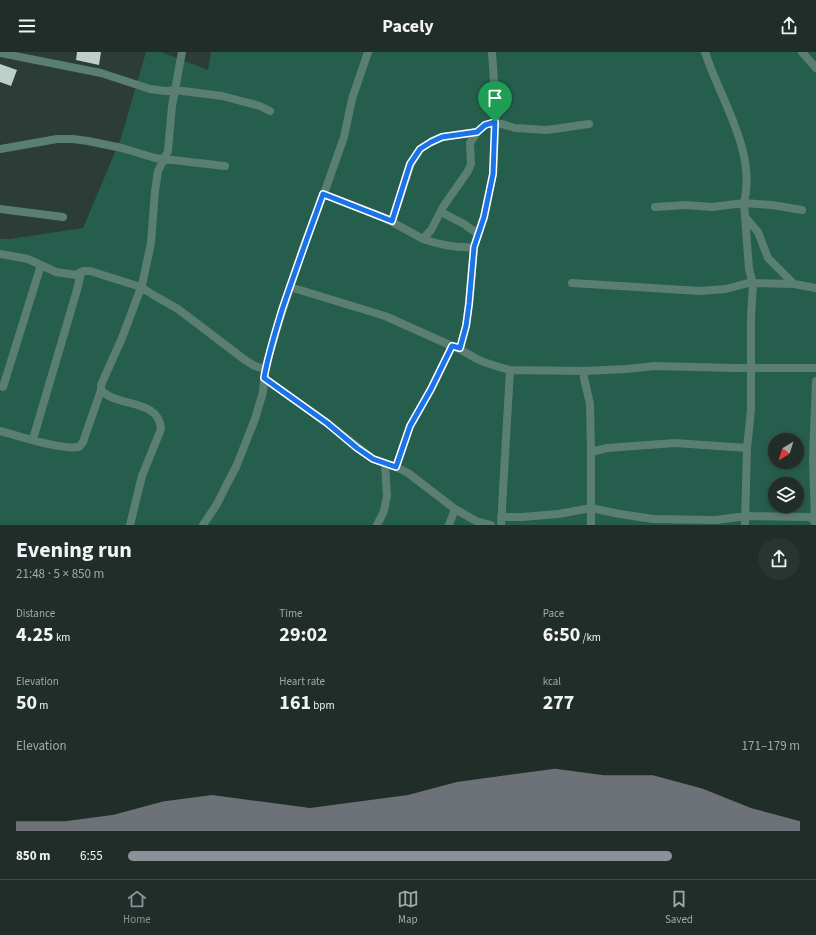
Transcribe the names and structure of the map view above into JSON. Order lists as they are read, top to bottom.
{
  "north": "bottom left",
  "page": {
    "header": "Pacely",
    "heading": ["Evening run", "21:48 · 5 × 850 m"],
    "stats": [
      ["Distance", "4.25 km"],
      ["Time", "29:02"],
      ["Pace", "6:50 /km"],
      ["Elevation", "50 m"],
      ["Heart rate", "161 bpm"],
      ["kcal", "277"]
    ],
    "chart": ["Elevation", "171–179 m"],
    "list": [
      {
        "name": "850 m",
        "note": "6:55"
      }
    ],
    "tabs": ["Home", "Map", "Saved"]
  }
}
